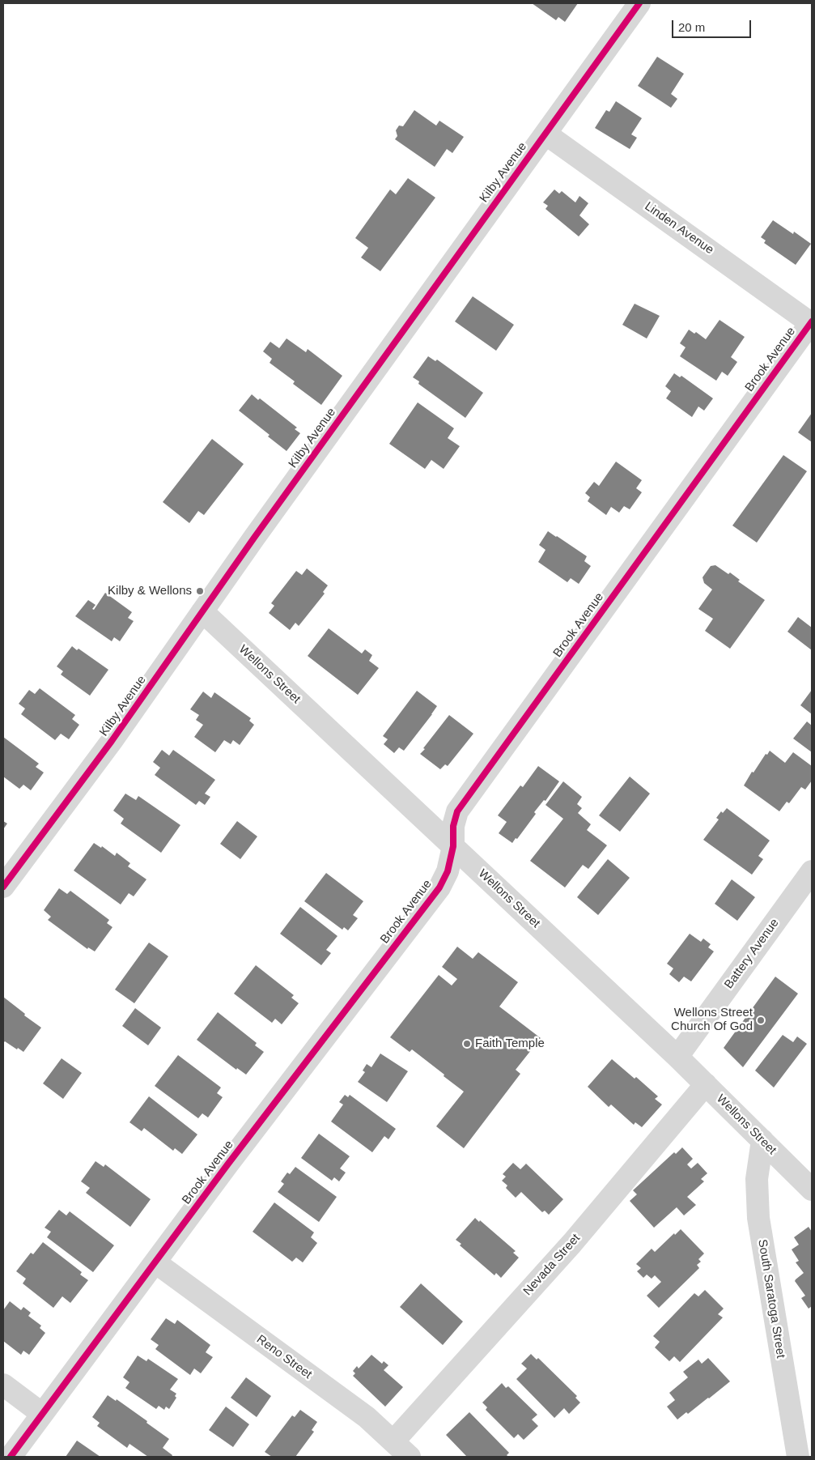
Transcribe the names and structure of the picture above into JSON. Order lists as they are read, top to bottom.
{
  "streets": {
    "street": [
      "Kilby Avenue",
      "Linden Avenue",
      "Brook Avenue",
      "Wellons Street",
      "Battery Avenue",
      "Nevada Street",
      "South Saratoga Street",
      "Reno Street"
    ]
  },
  "crossings": [
    ["Kilby Avenue", "Linden Avenue"],
    ["Kilby Avenue", "Wellons Street"],
    ["Linden Avenue", "Brook Avenue"],
    ["Brook Avenue", "Wellons Street"],
    ["Brook Avenue", "Reno Street"],
    ["Wellons Street", "Battery Avenue"],
    ["Wellons Street", "Nevada Street"],
    ["Wellons Street", "South Saratoga Street"],
    ["Nevada Street", "Reno Street"]
  ],
  "places": ["Kilby & Wellons", "Wellons Street Church Of God", "Faith Temple"],
  "scale_bar": "20 m"
}
